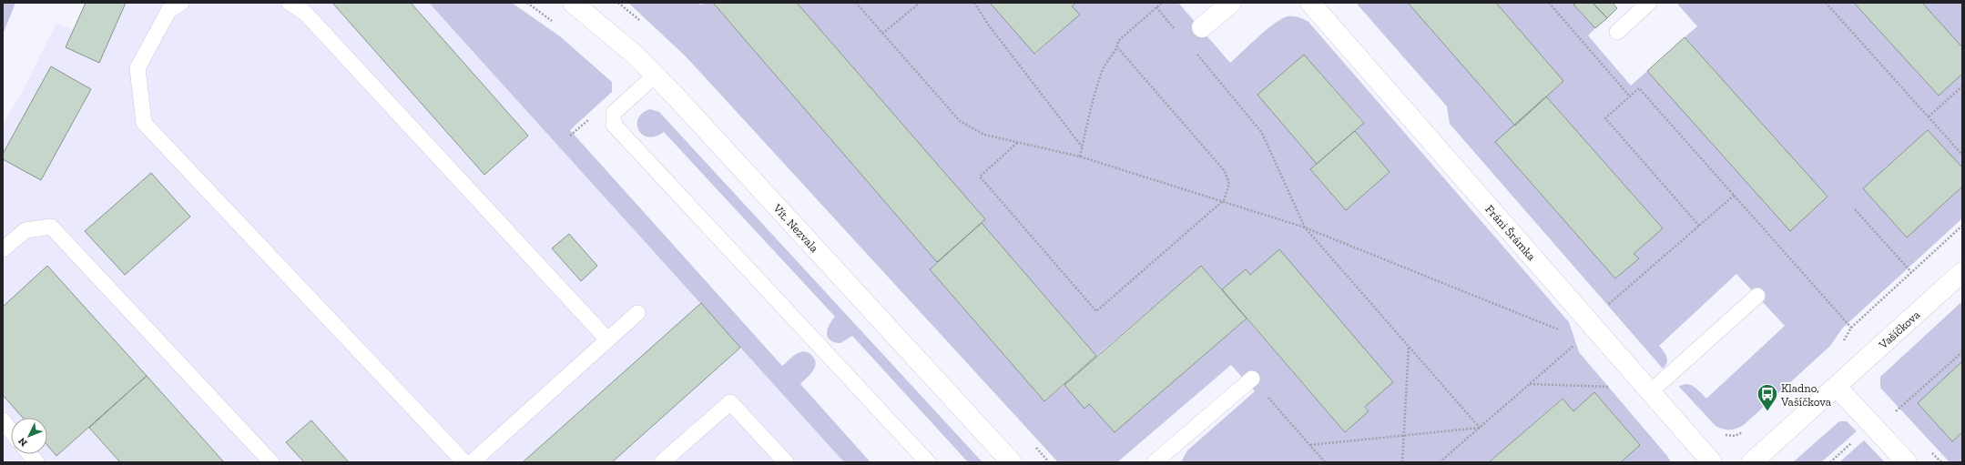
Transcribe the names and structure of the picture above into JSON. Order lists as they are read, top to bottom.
{
  "streets": {
    "street": ["Vít. Nezvala", "Fráni Šrámka", "Vašíčkova"]
  },
  "places": {
    "bus stop": ["Kladno, Vašíčkova"]
  },
  "north": "bottom left"
}
